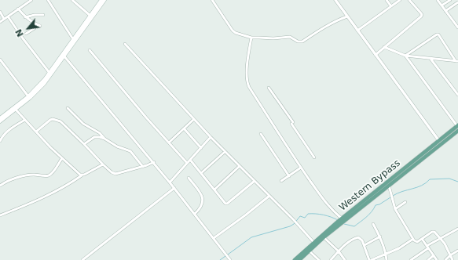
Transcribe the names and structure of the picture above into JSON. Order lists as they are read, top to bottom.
{
  "streets": {
    "main road": ["Western Bypass"]
  },
  "north": "bottom left"
}
